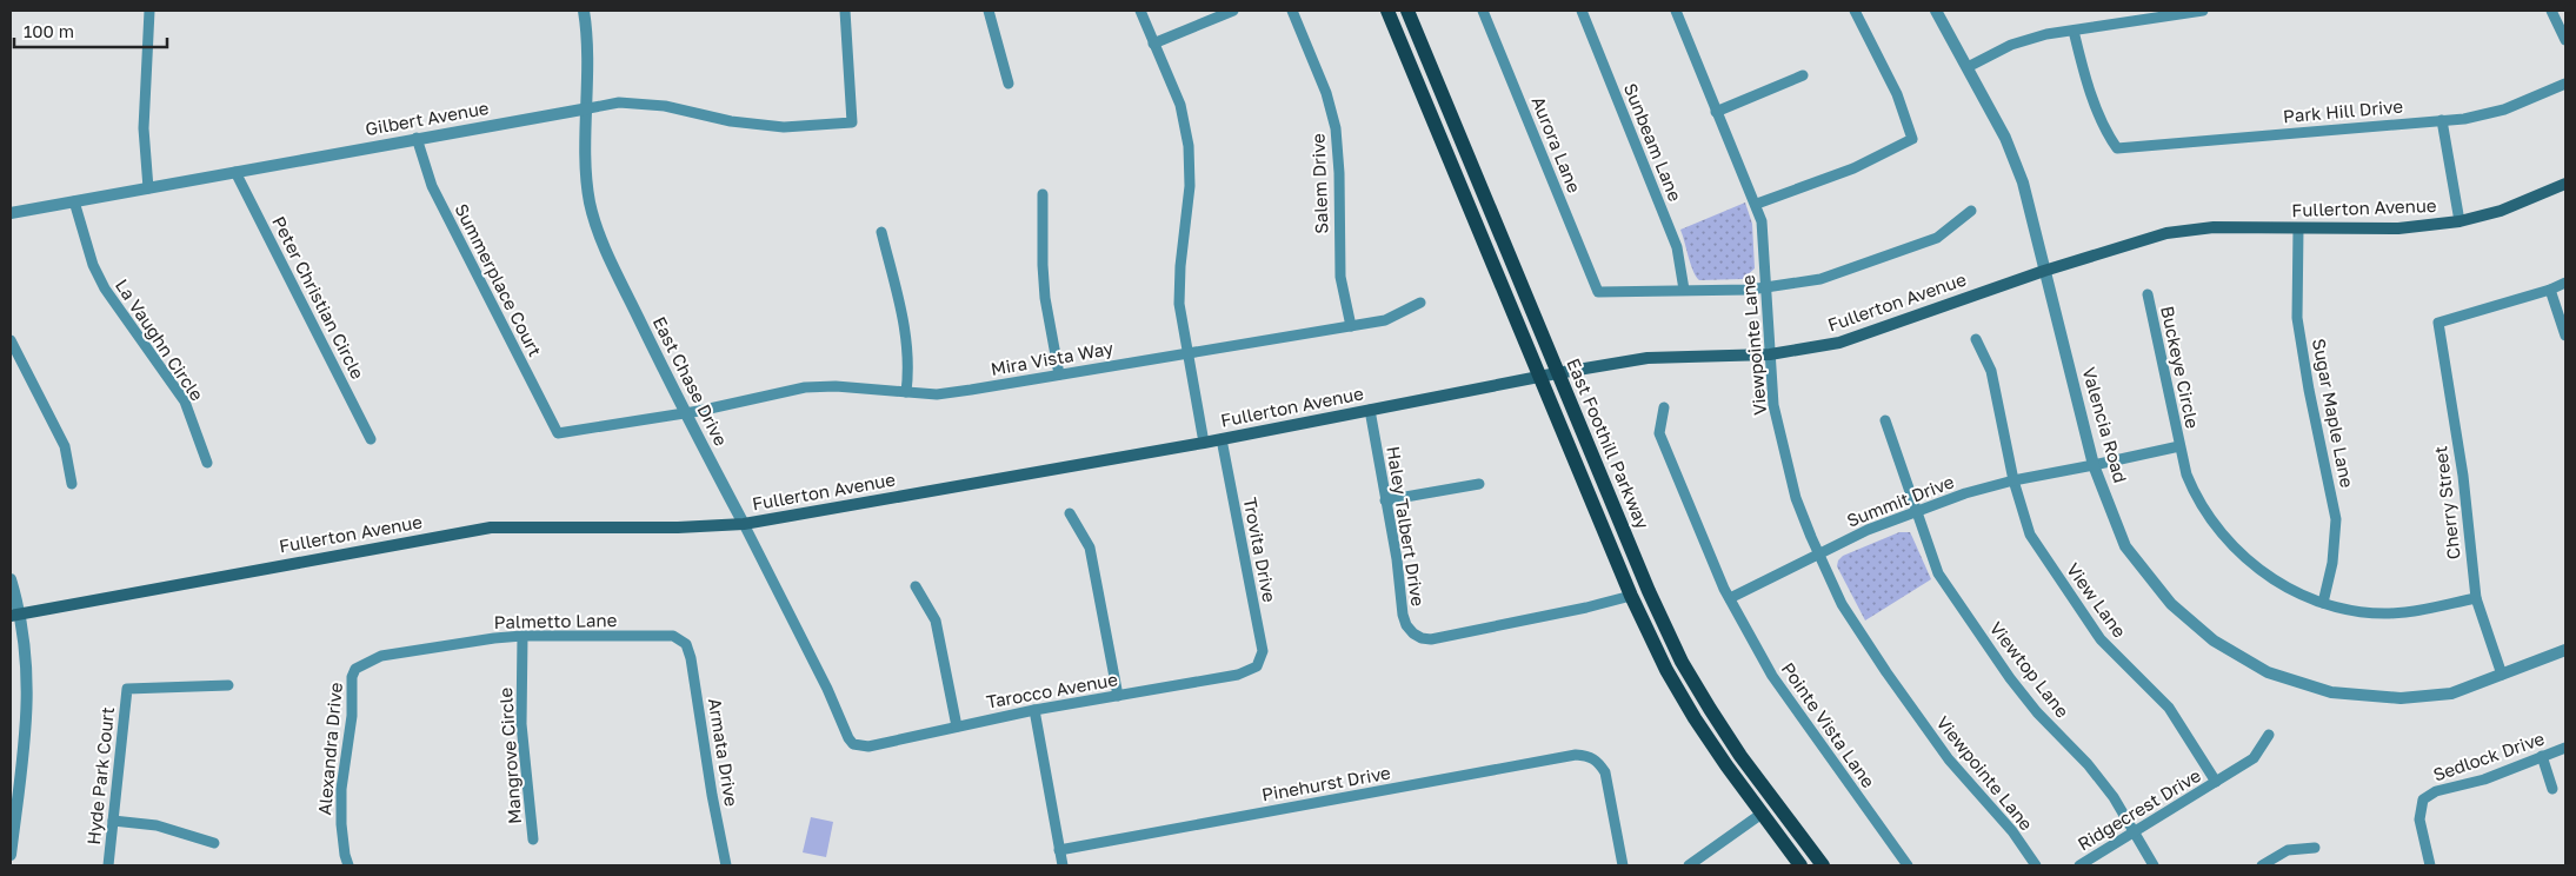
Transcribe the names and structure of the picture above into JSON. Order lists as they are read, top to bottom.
{
  "streets": {
    "main road": ["Fullerton Avenue", "East Foothill Parkway"],
    "street": [
      "Park Hill Drive",
      "Gilbert Avenue",
      "Sunbeam Lane",
      "Aurora Lane",
      "Salem Drive",
      "Summerplace Court",
      "Peter Christian Circle",
      "La Vaughn Circle",
      "Viewpointe Lane",
      "Mira Vista Way",
      "Buckeye Circle",
      "East Chase Drive",
      "Sugar Maple Lane",
      "Valencia Road",
      "Summit Drive",
      "Cherry Street",
      "Haley Talbert Drive",
      "Trovita Drive",
      "View Lane",
      "Palmetto Lane",
      "Viewtop Lane",
      "Tarocco Avenue",
      "Pointe Vista Lane",
      "Alexandra Drive",
      "Armata Drive",
      "Mangrove Circle",
      "Sedlock Drive",
      "Hyde Park Court",
      "Pinehurst Drive",
      "Ridgecrest Drive"
    ]
  },
  "crossings": [
    ["Gilbert Avenue", "Summerplace Court"],
    ["Gilbert Avenue", "Peter Christian Circle"],
    ["Gilbert Avenue", "La Vaughn Circle"],
    ["Gilbert Avenue", "East Chase Drive"],
    ["Sunbeam Lane", "Aurora Lane"],
    ["Salem Drive", "Mira Vista Way"],
    ["Fullerton Avenue", "Viewpointe Lane"],
    ["Fullerton Avenue", "East Chase Drive"],
    ["Fullerton Avenue", "Sugar Maple Lane"],
    ["Fullerton Avenue", "Valencia Road"],
    ["Fullerton Avenue", "East Foothill Parkway"],
    ["Fullerton Avenue", "Haley Talbert Drive"],
    ["Fullerton Avenue", "Trovita Drive"],
    ["Summerplace Court", "Mira Vista Way"],
    ["Viewpointe Lane", "Summit Drive"],
    ["Mira Vista Way", "East Chase Drive"],
    ["Buckeye Circle", "Sugar Maple Lane"],
    ["Buckeye Circle", "Summit Drive"],
    ["Buckeye Circle", "Cherry Street"],
    ["East Chase Drive", "Tarocco Avenue"],
    ["Valencia Road", "Summit Drive"],
    ["Valencia Road", "Cherry Street"],
    ["East Foothill Parkway", "Haley Talbert Drive"],
    ["Summit Drive", "View Lane"],
    ["Summit Drive", "Viewtop Lane"],
    ["Summit Drive", "Pointe Vista Lane"],
    ["Trovita Drive", "Tarocco Avenue"],
    ["View Lane", "Ridgecrest Drive"],
    ["Palmetto Lane", "Alexandra Drive"],
    ["Palmetto Lane", "Armata Drive"],
    ["Palmetto Lane", "Mangrove Circle"],
    ["Viewtop Lane", "Ridgecrest Drive"]
  ],
  "scale_bar": "100 m"
}
